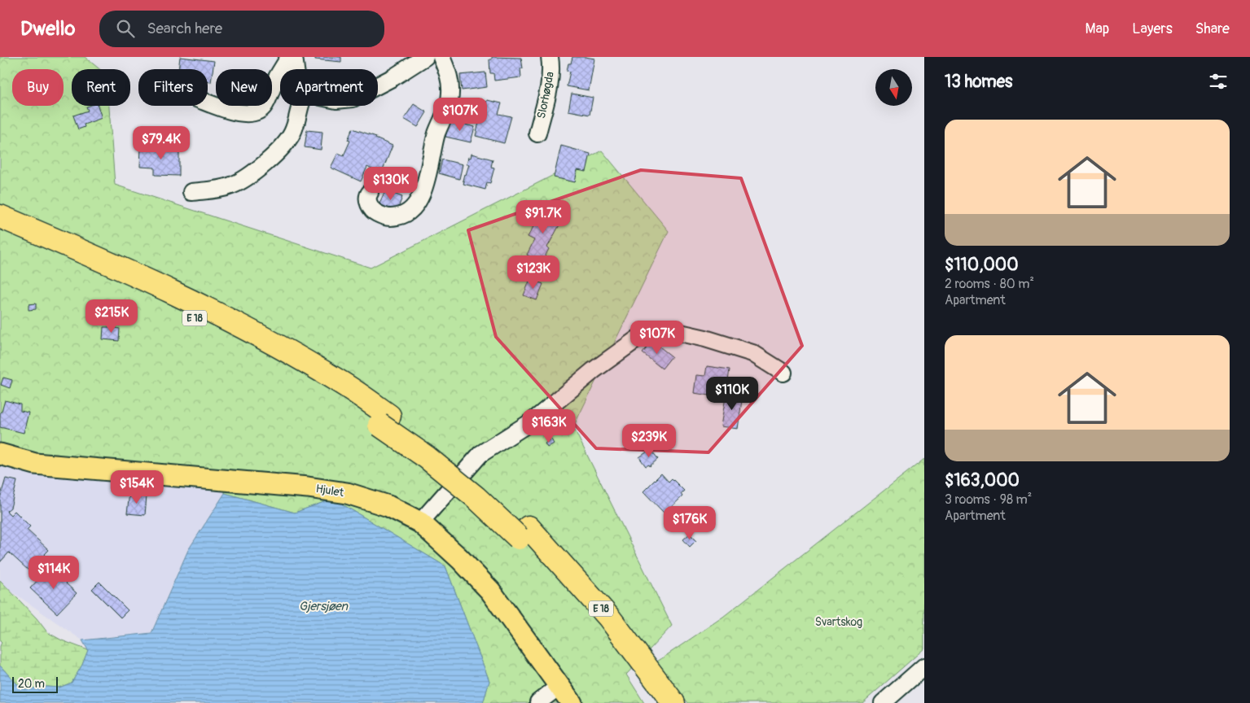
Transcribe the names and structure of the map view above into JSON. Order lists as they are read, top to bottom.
{
  "streets": {
    "highway": ["E 18"],
    "main road": ["Hjulet"],
    "street": ["Slorhøgda"]
  },
  "water": ["Gjersjøen"],
  "parks": ["Svartskog"],
  "scale_bar": "20 m",
  "north": "bottom",
  "page": {
    "header": "Dwello",
    "search": "Search here",
    "nav": ["Map", "Layers", "Share"],
    "heading": "13 homes",
    "chip": [
      "Buy",
      "Rent",
      "Filters",
      "New",
      "Apartment"
    ],
    "price": [
      "$107K",
      "$79.4K",
      "$130K",
      "$91.7K",
      "$123K",
      "$215K",
      "$107K",
      "$110K",
      "$163K",
      "$239K",
      "$154K",
      "$176K",
      "$114K"
    ],
    "list": [
      {
        "name": "$110,000",
        "note": "2 rooms · 80 m² · Apartment"
      },
      {
        "name": "$163,000",
        "note": "3 rooms · 98 m² · Apartment"
      }
    ],
    "scale": "20 m"
  }
}
